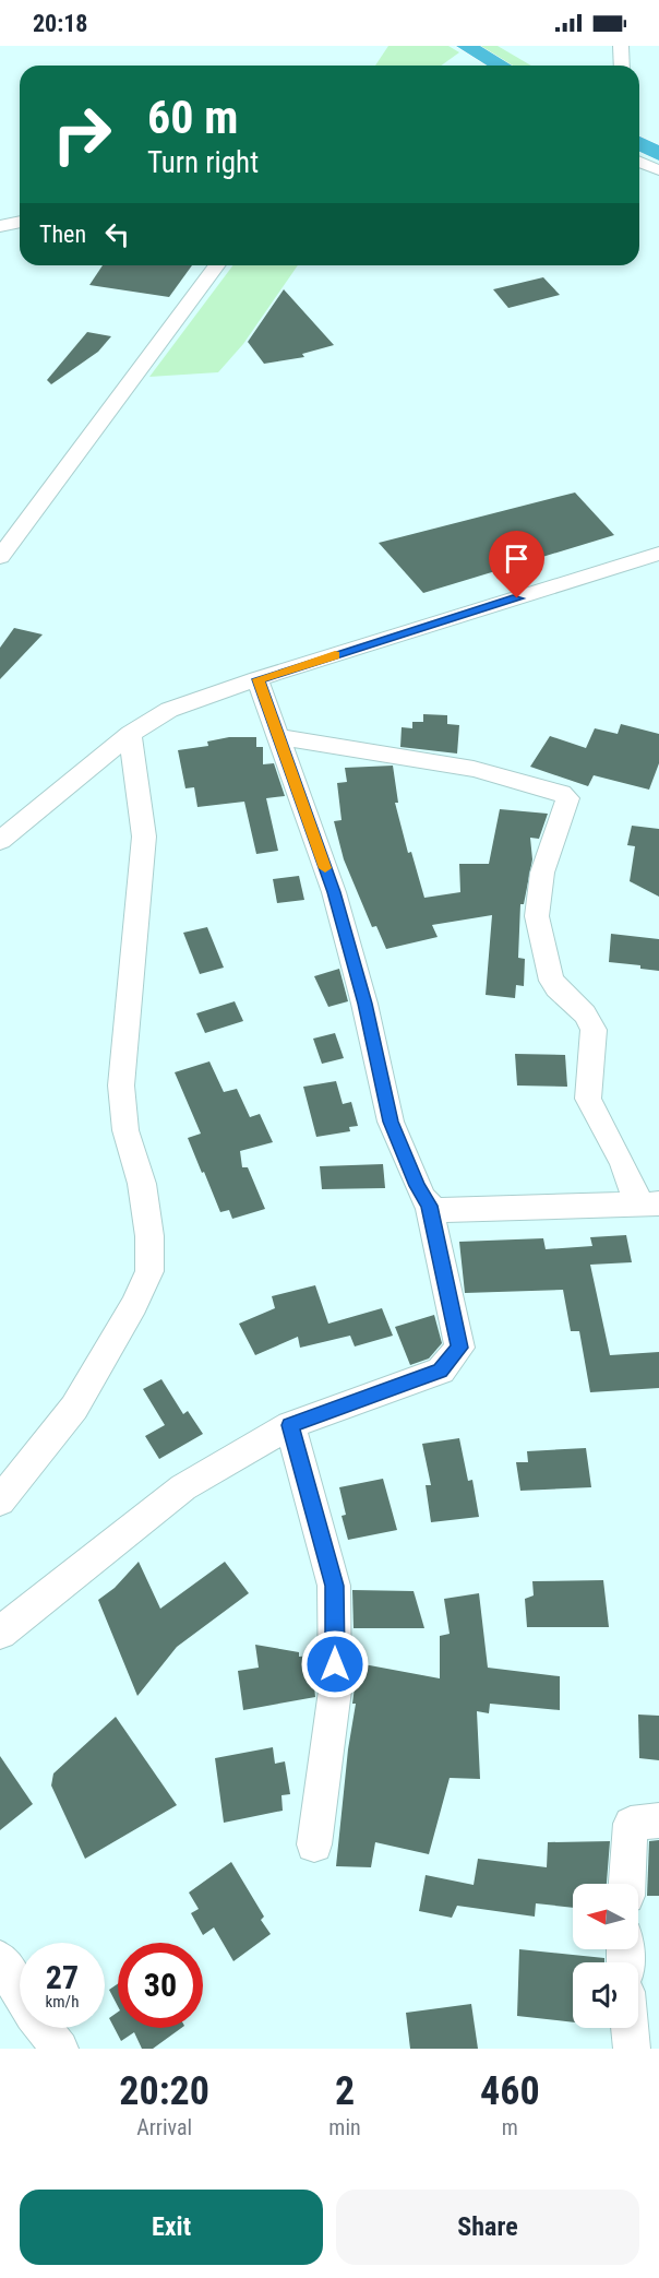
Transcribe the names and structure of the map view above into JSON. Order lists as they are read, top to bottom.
{
  "north": "left",
  "page": {
    "status": "20:18",
    "turn": ["60 m", "Turn right"],
    "then": "Then",
    "speed": "27 km/h",
    "limit": "30",
    "eta": [
      "20:20",
      "Arrival",
      "2",
      "min",
      "460",
      "m"
    ],
    "buttons": ["Exit", "Share"]
  }
}
